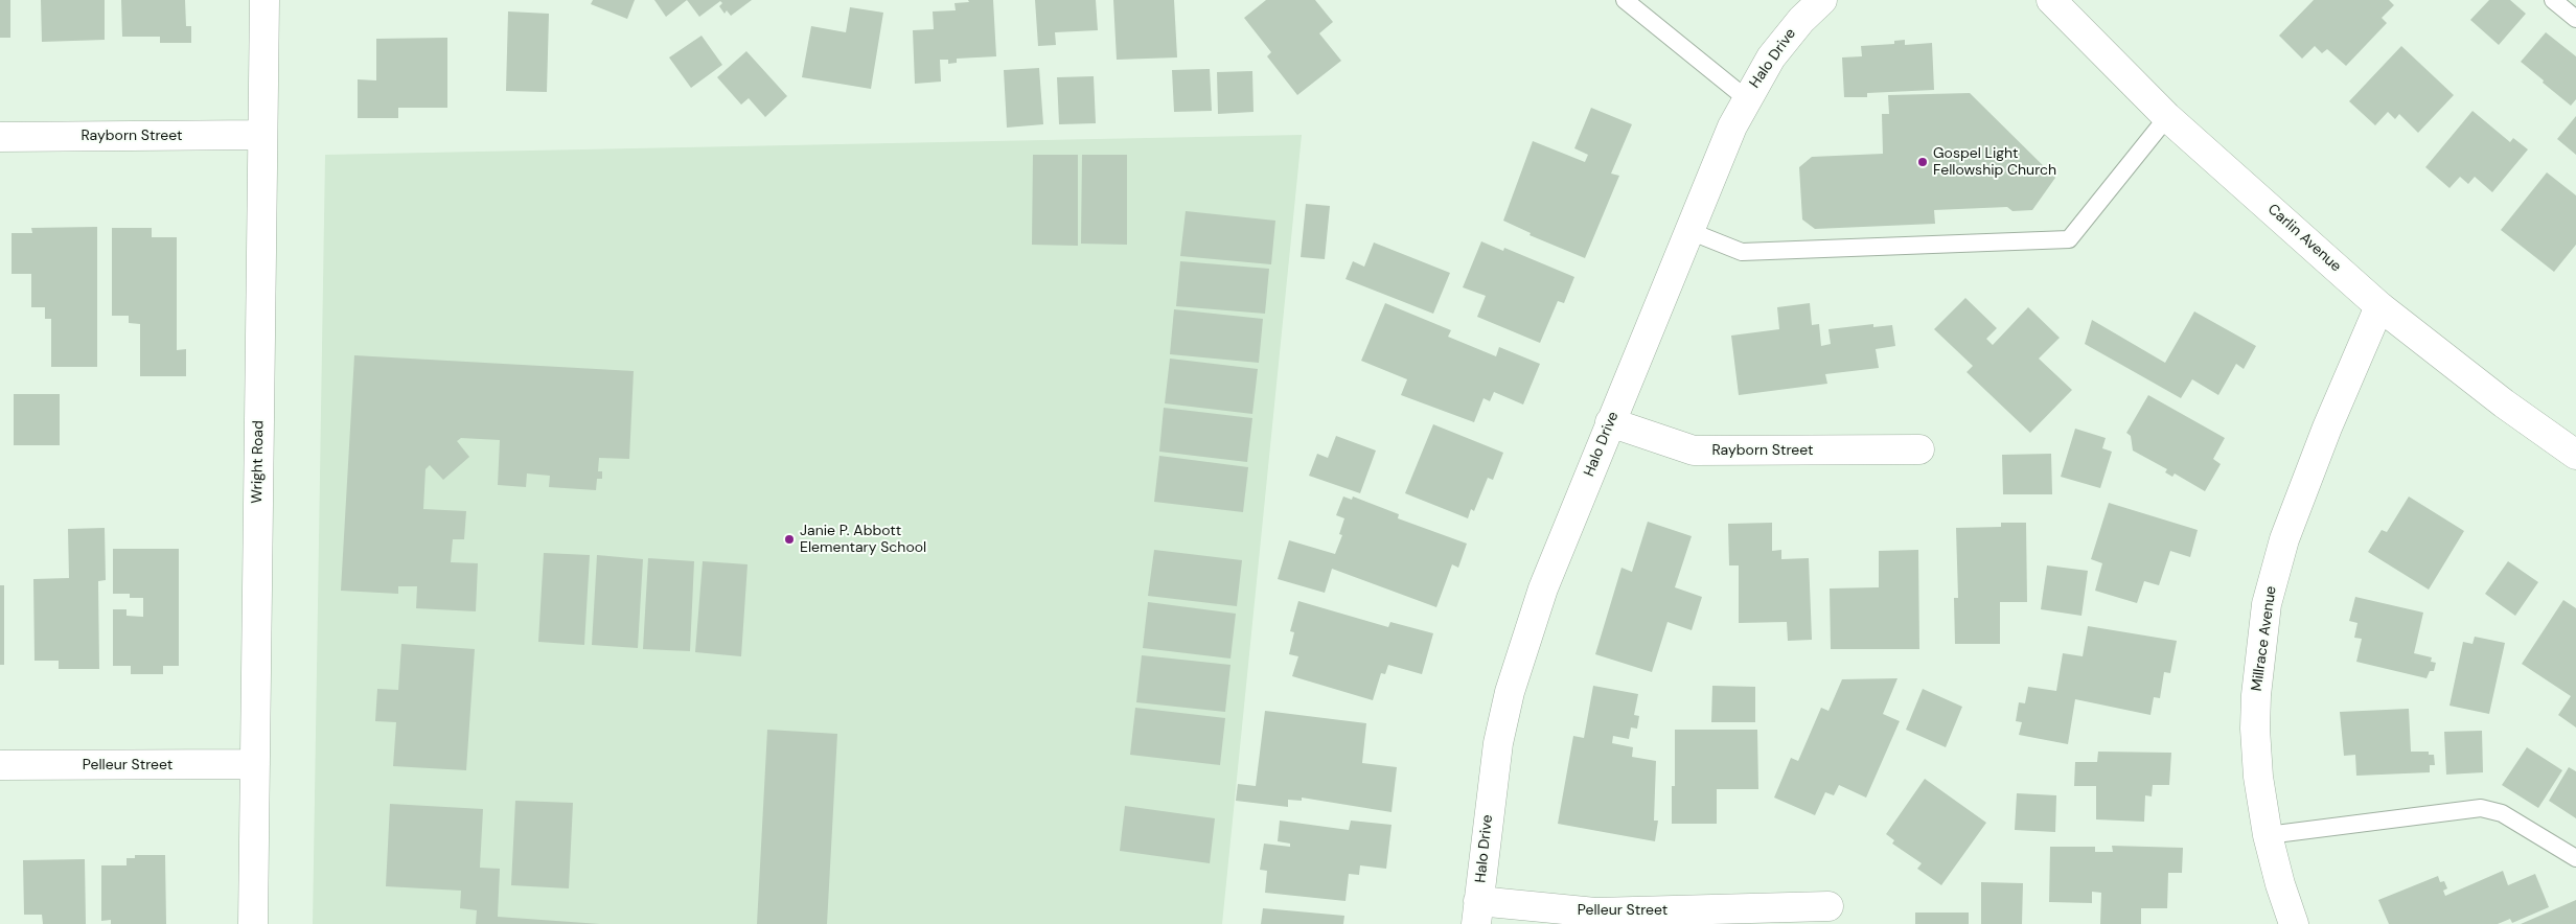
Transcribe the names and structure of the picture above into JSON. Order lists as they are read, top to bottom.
{
  "streets": {
    "street": [
      "Halo Drive",
      "Rayborn Street",
      "Carlin Avenue",
      "Wright Road",
      "Millrace Avenue",
      "Pelleur Street"
    ]
  },
  "crossings": [
    ["Halo Drive", "Rayborn Street"],
    ["Halo Drive", "Pelleur Street"],
    ["Rayborn Street", "Wright Road"],
    ["Carlin Avenue", "Millrace Avenue"],
    ["Wright Road", "Pelleur Street"]
  ],
  "places": ["Gospel Light Fellowship Church", "Janie P. Abbott Elementary School"]
}
